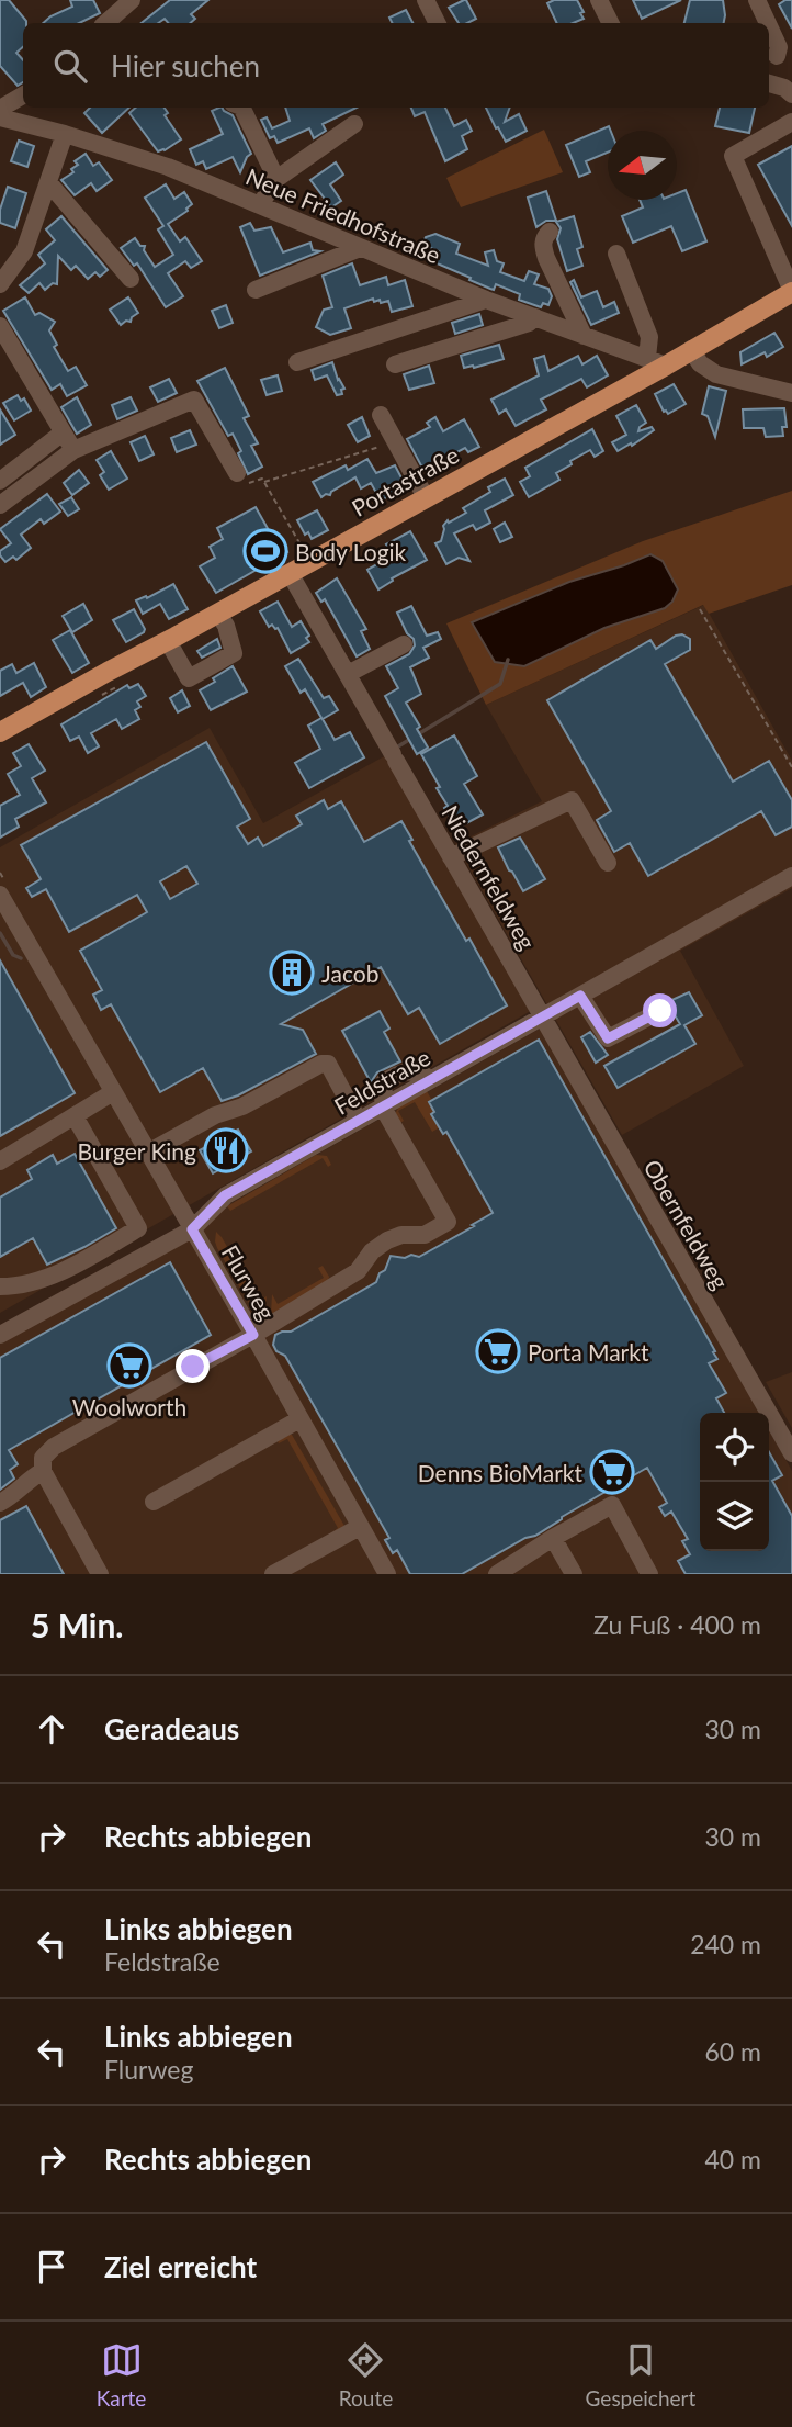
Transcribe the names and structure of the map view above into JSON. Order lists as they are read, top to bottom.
{
  "streets": {
    "main road": ["Portastraße"],
    "street": [
      "Neue Friedhofstraße",
      "Niedernfeldweg",
      "Feldstraße",
      "Obernfeldweg",
      "Flurweg"
    ]
  },
  "crossings": [
    ["Neue Friedhofstraße", "Portastraße"],
    ["Portastraße", "Niedernfeldweg"],
    ["Niedernfeldweg", "Feldstraße"],
    ["Niedernfeldweg", "Obernfeldweg"],
    ["Feldstraße", "Obernfeldweg"],
    ["Feldstraße", "Flurweg"]
  ],
  "places": {
    "sports": ["Body Logik"],
    "building": ["Jacob"],
    "restaurant": ["Burger King"],
    "supermarket": ["Porta Markt", "Woolworth", "Denns BioMarkt"]
  },
  "north": "left",
  "page": {
    "search": "Hier suchen",
    "heading": ["5 Min.", "Zu Fuß · 400 m"],
    "list": [
      ["Geradeaus", "30 m"],
      ["Rechts abbiegen", "30 m"],
      ["Links abbiegen", "Feldstraße", "240 m"],
      ["Links abbiegen", "Flurweg", "60 m"],
      ["Rechts abbiegen", "40 m"],
      "Ziel erreicht"
    ],
    "nav": ["Karte", "Route", "Gespeichert"]
  }
}
